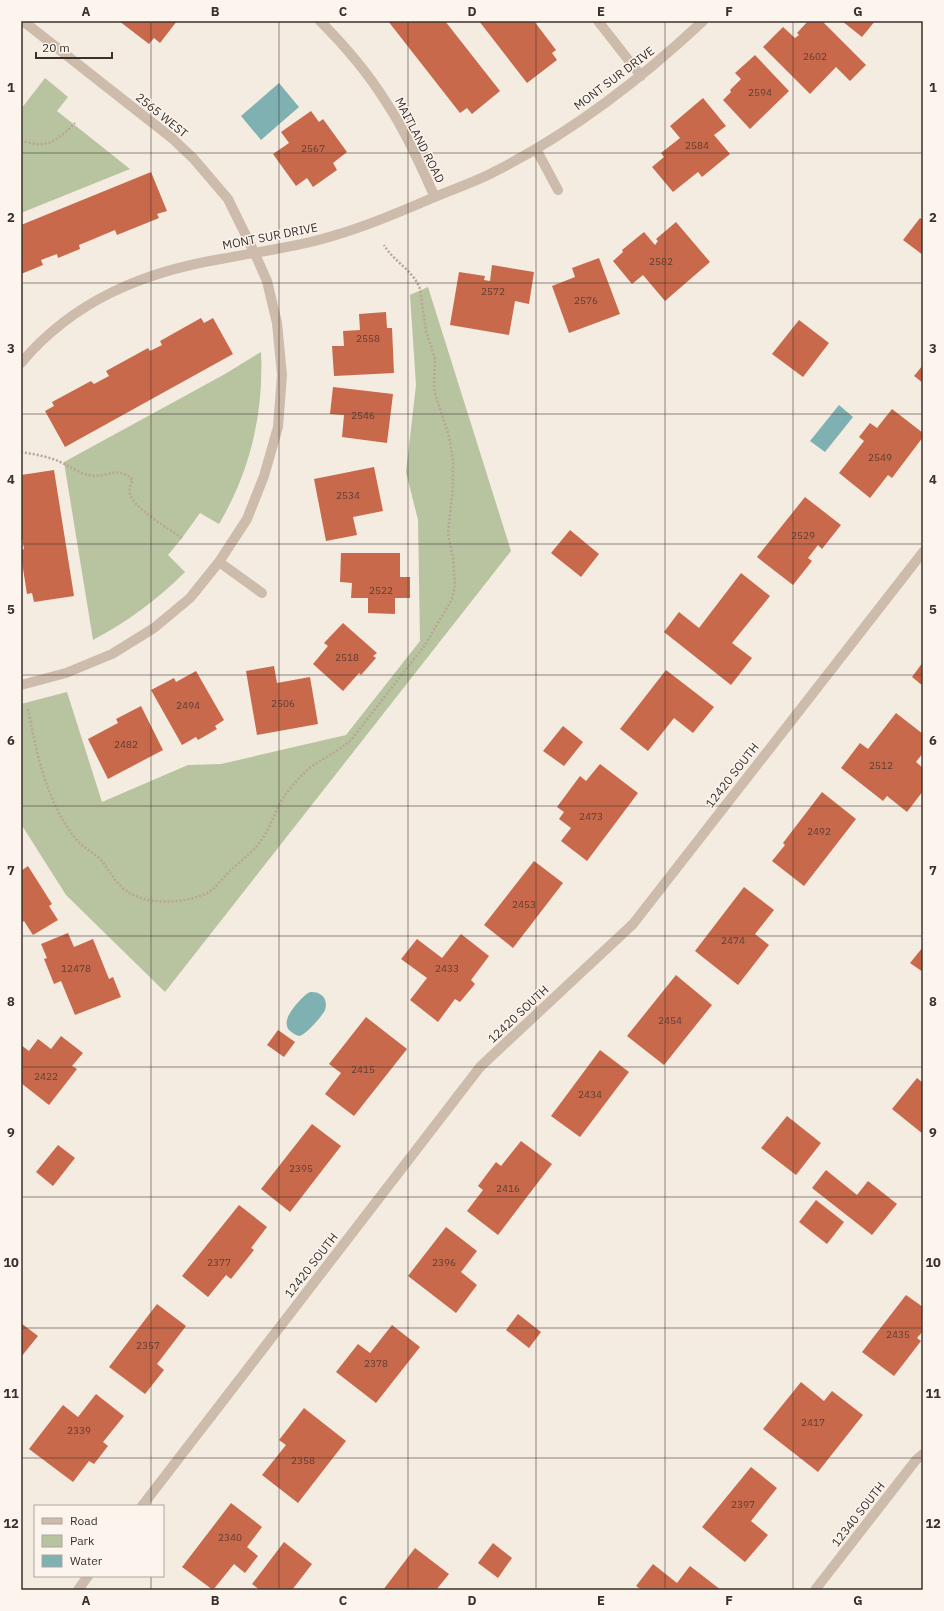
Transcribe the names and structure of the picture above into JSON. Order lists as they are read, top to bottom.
{
  "streets": {
    "street": [
      "MONT SUR DRIVE",
      "2565 WEST",
      "MAITLAND ROAD",
      "12420 SOUTH",
      "12340 SOUTH"
    ]
  },
  "crossings": [
    ["MONT SUR DRIVE", "2565 WEST"],
    ["MONT SUR DRIVE", "MAITLAND ROAD"]
  ],
  "house_numbers": [
    "2602",
    "2594",
    "2584",
    "2567",
    "2582",
    "2572",
    "2576",
    "2558",
    "2546",
    "2549",
    "2534",
    "2529",
    "2522",
    "2518",
    "2506",
    "2494",
    "2482",
    "2512",
    "2473",
    "2492",
    "2453",
    "2474",
    "12478",
    "2433",
    "2454",
    "2415",
    "2422",
    "2434",
    "2395",
    "2416",
    "2377",
    "2396",
    "2435",
    "2357",
    "2378",
    "2417",
    "2339",
    "2358",
    "2397",
    "2340"
  ],
  "legend": ["Road", "Park", "Water"],
  "scale_bar": "20 m",
  "grid": {
    "columns": [
      "A",
      "B",
      "C",
      "D",
      "E",
      "F",
      "G"
    ],
    "rows": [
      "1",
      "2",
      "3",
      "4",
      "5",
      "6",
      "7",
      "8",
      "9",
      "10",
      "11",
      "12"
    ]
  }
}
